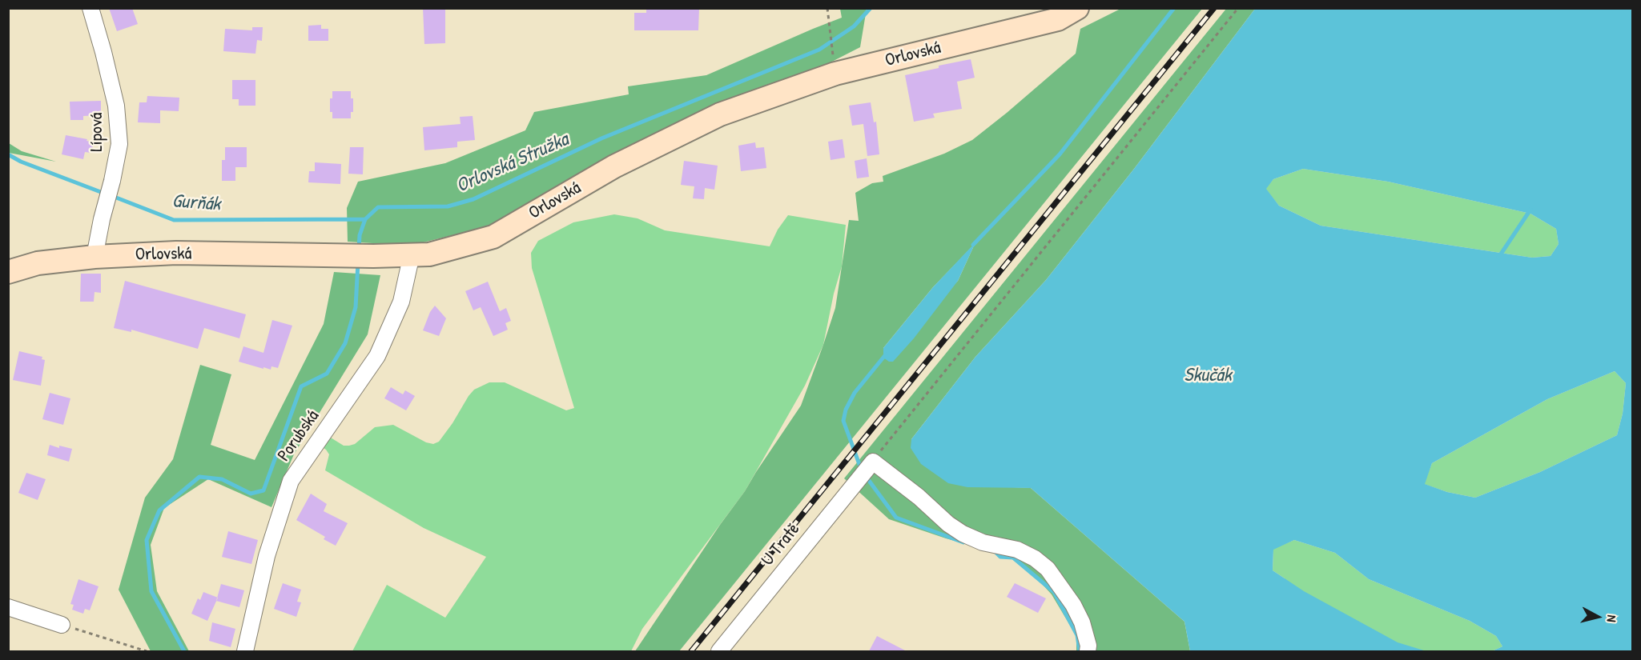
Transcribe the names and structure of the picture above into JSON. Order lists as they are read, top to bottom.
{
  "streets": {
    "main road": ["Orlovská"],
    "street": ["Lípová", "Porubská", "U Tratě"]
  },
  "crossings": [
    ["Orlovská", "Lípová"],
    ["Orlovská", "Porubská"]
  ],
  "water": ["Orlovská Stružka", "Gurňák", "Skučák"],
  "north": "right"
}
